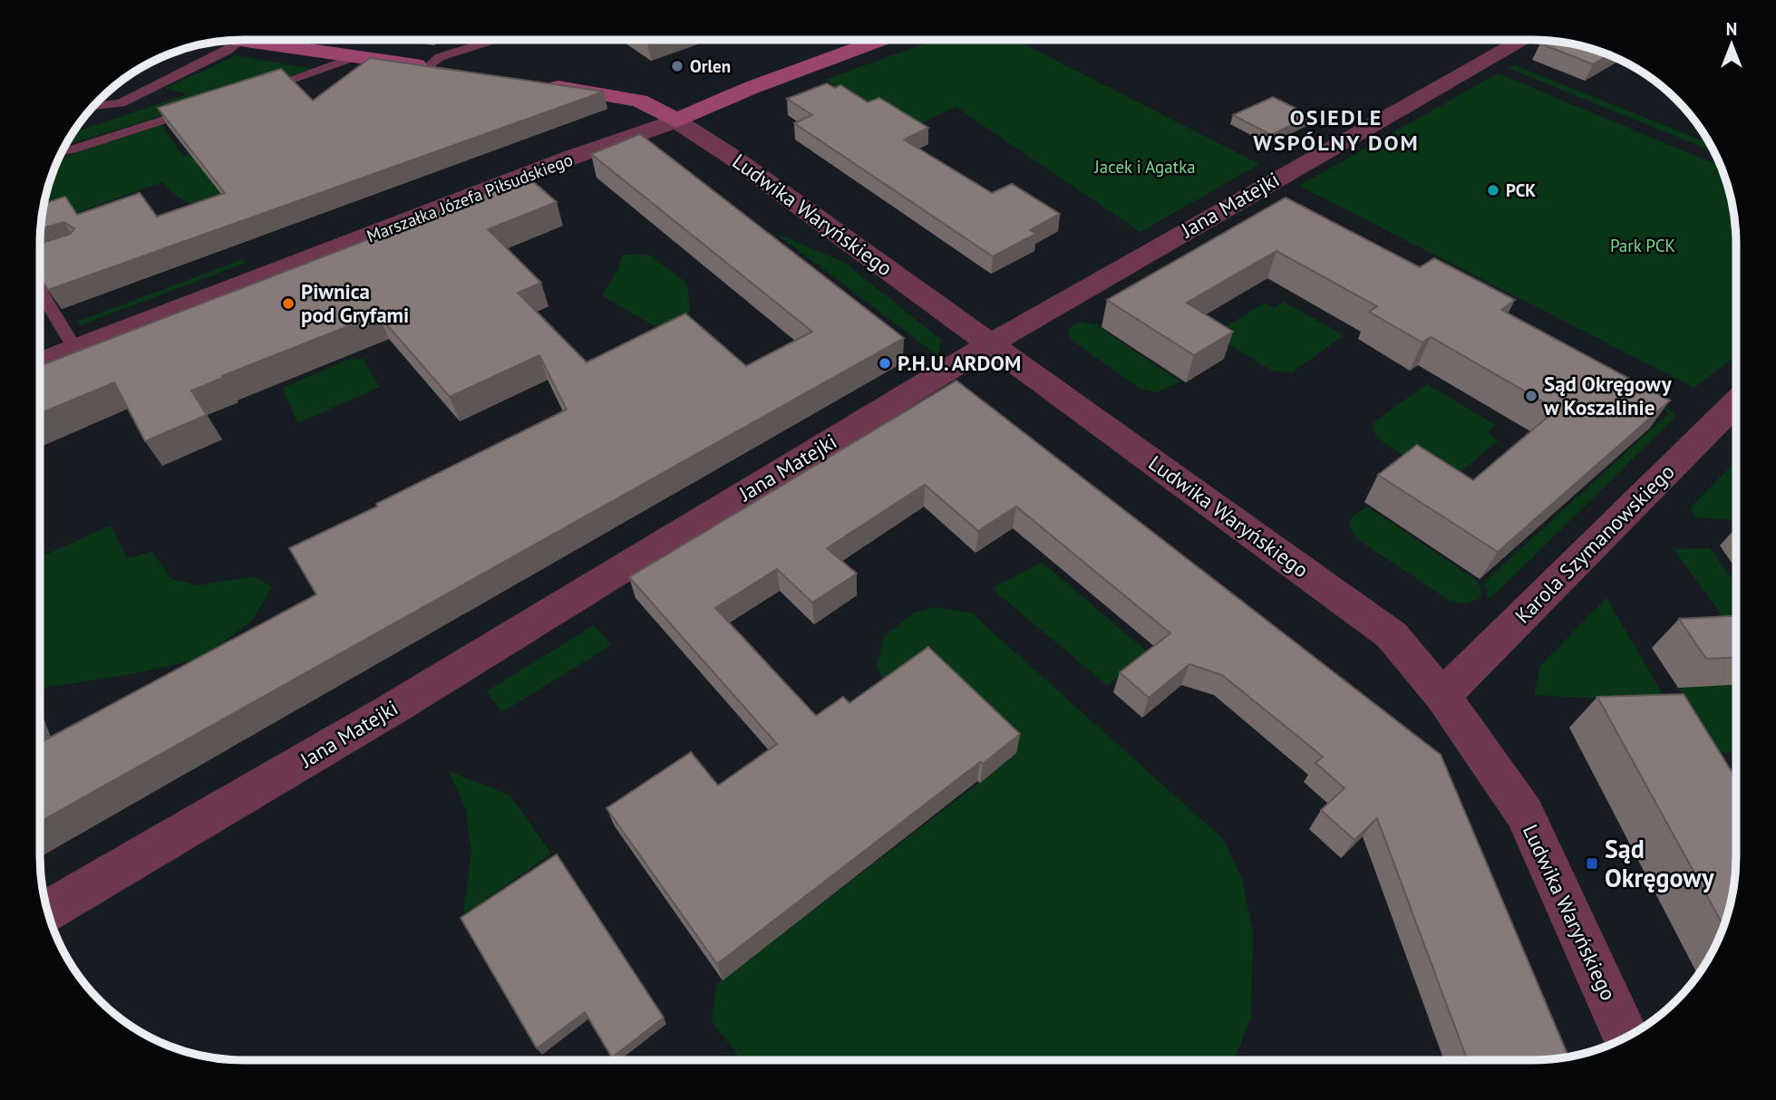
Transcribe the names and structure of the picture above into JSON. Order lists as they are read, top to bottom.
{
  "streets": {
    "street": [
      "Marszałka Józefa Piłsudskiego",
      "Jana Matejki",
      "Ludwika Waryńskiego",
      "Karola Szymanowskiego"
    ]
  },
  "crossings": [
    ["Marszałka Józefa Piłsudskiego", "Ludwika Waryńskiego"],
    ["Jana Matejki", "Ludwika Waryńskiego"],
    ["Ludwika Waryńskiego", "Karola Szymanowskiego"]
  ],
  "districts": ["OSIEDLE WSPÓLNY DOM"],
  "parks": ["Jacek i Agatka", "Park PCK"],
  "places": {
    "other": [
      "Orlen",
      "PCK",
      "Piwnica pod Gryfami",
      "P.H.U. ARDOM",
      "Sąd Okręgowy w Koszalinie"
    ],
    "transit": ["Sąd Okręgowy"]
  },
  "north": "top"
}
